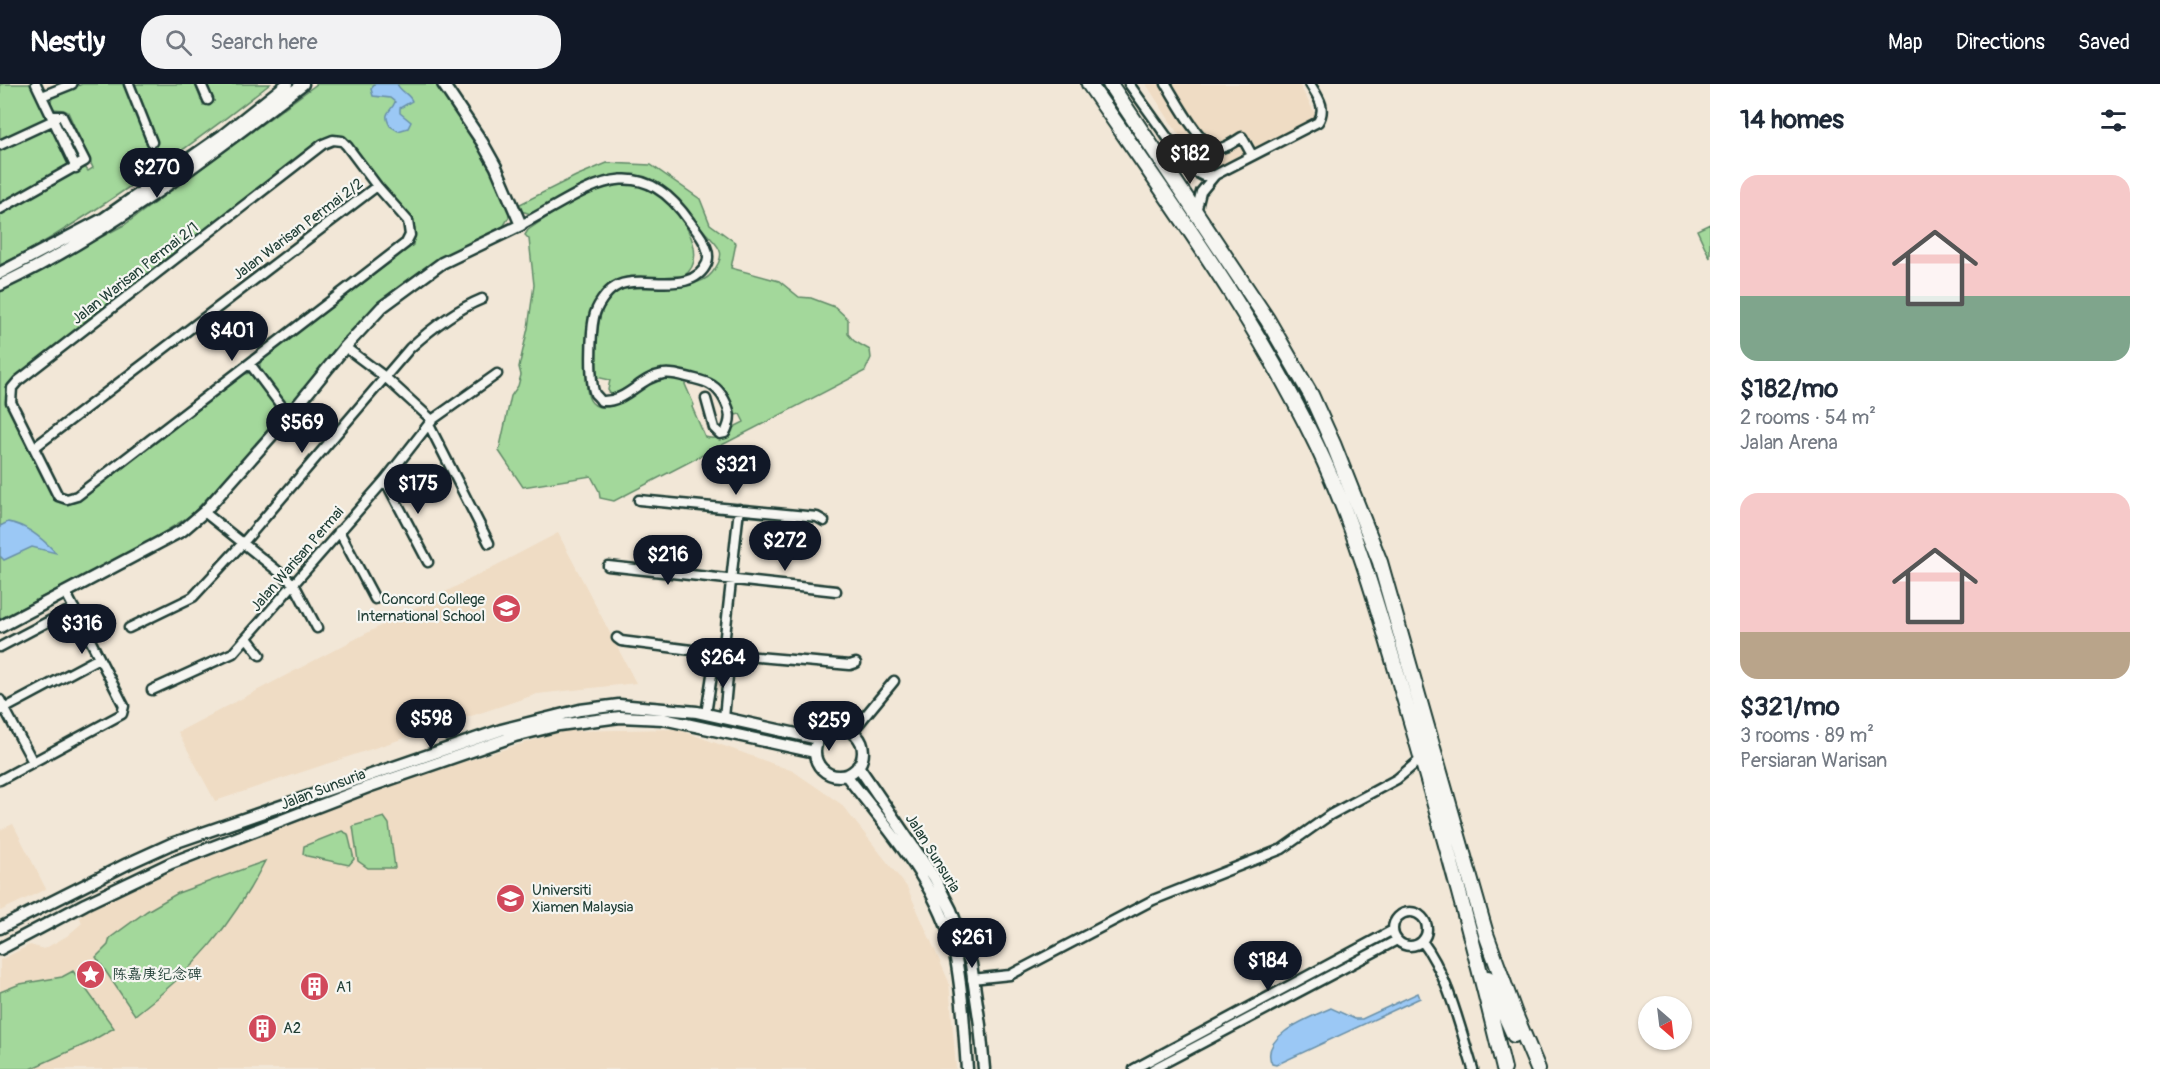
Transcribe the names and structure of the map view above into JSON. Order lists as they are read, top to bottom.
{
  "streets": {
    "street": [
      "Jalan Warisan Permai 2/2",
      "Jalan Warisan Permai 2/1",
      "Jalan Warisan Permai",
      "Jalan Sunsuria"
    ]
  },
  "crossings": [
    ["Jalan Warisan Permai 2/2", "Jalan Warisan Permai 2/1"]
  ],
  "places": {
    "school or university": ["Concord College International School", "Universiti Xiamen Malaysia"],
    "place": ["陈嘉庚纪念碑"],
    "building": ["A1", "A2"]
  },
  "north": "bottom right",
  "page": {
    "header": "Nestly",
    "search": "Search here",
    "nav": ["Map", "Directions", "Saved"],
    "heading": "14 homes",
    "price": [
      "$182",
      "$270",
      "$401",
      "$569",
      "$321",
      "$175",
      "$272",
      "$216",
      "$316",
      "$264",
      "$598",
      "$259",
      "$261",
      "$184"
    ],
    "list": [
      {
        "name": "$182/mo",
        "note": "2 rooms · 54 m² · Jalan Arena"
      },
      {
        "name": "$321/mo",
        "note": "3 rooms · 89 m² · Persiaran Warisan"
      }
    ]
  }
}
